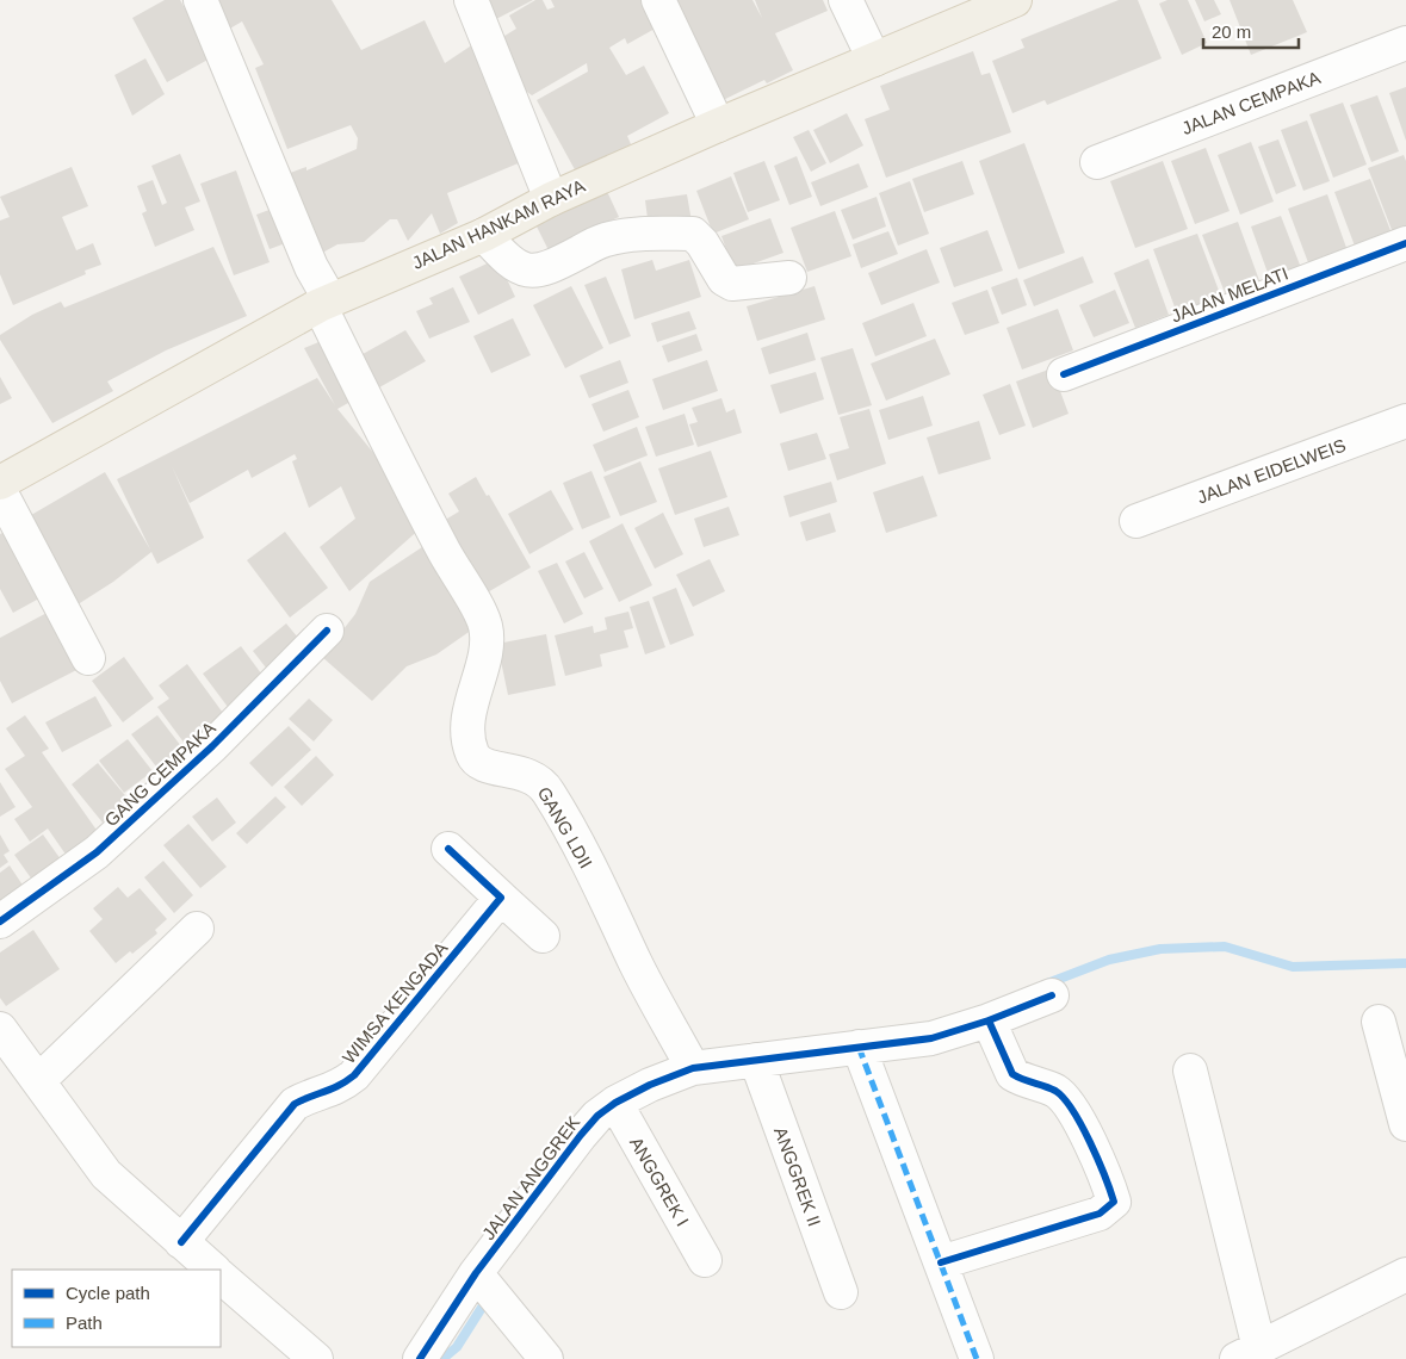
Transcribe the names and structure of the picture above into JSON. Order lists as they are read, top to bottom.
{
  "streets": {
    "main road": ["JALAN HANKAM RAYA"],
    "street": [
      "JALAN CEMPAKA",
      "JALAN MELATI",
      "JALAN EIDELWEIS",
      "GANG CEMPAKA",
      "GANG LDII",
      "WIMSA KENGADA",
      "ANGGREK II",
      "JALAN ANGGREK",
      "ANGGREK I"
    ]
  },
  "crossings": [
    ["JALAN HANKAM RAYA", "GANG LDII"],
    ["GANG LDII", "JALAN ANGGREK"],
    ["ANGGREK II", "JALAN ANGGREK"],
    ["JALAN ANGGREK", "ANGGREK I"]
  ],
  "legend": ["Cycle path", "Path"],
  "scale_bar": "20 m"
}
